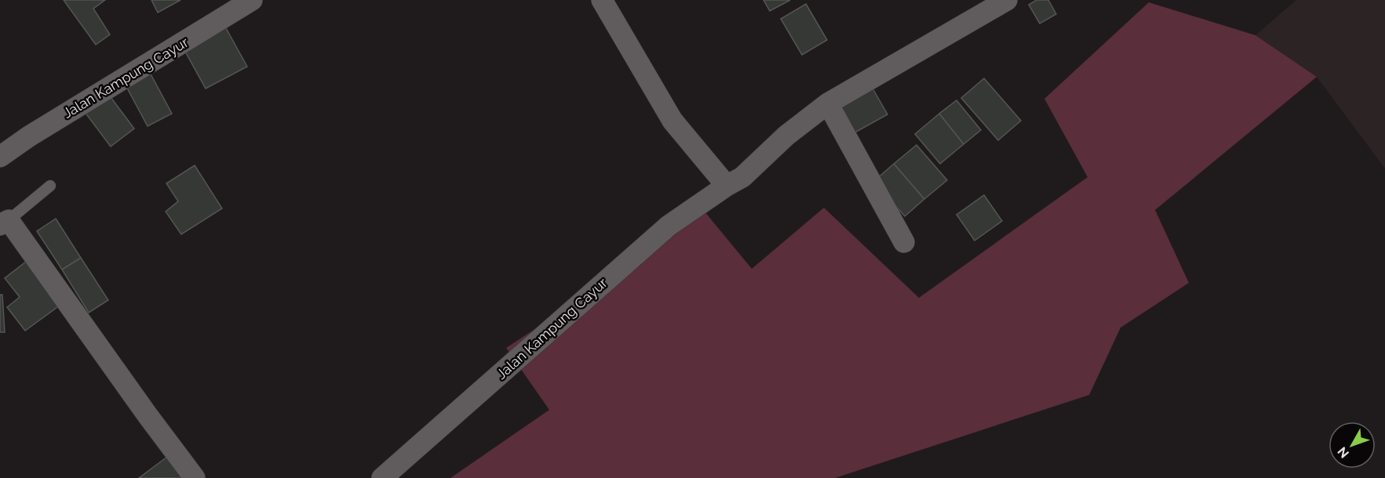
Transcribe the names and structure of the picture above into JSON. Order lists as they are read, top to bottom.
{
  "streets": {
    "street": ["Jalan Kampung Cayur"]
  },
  "north": "bottom left"
}
